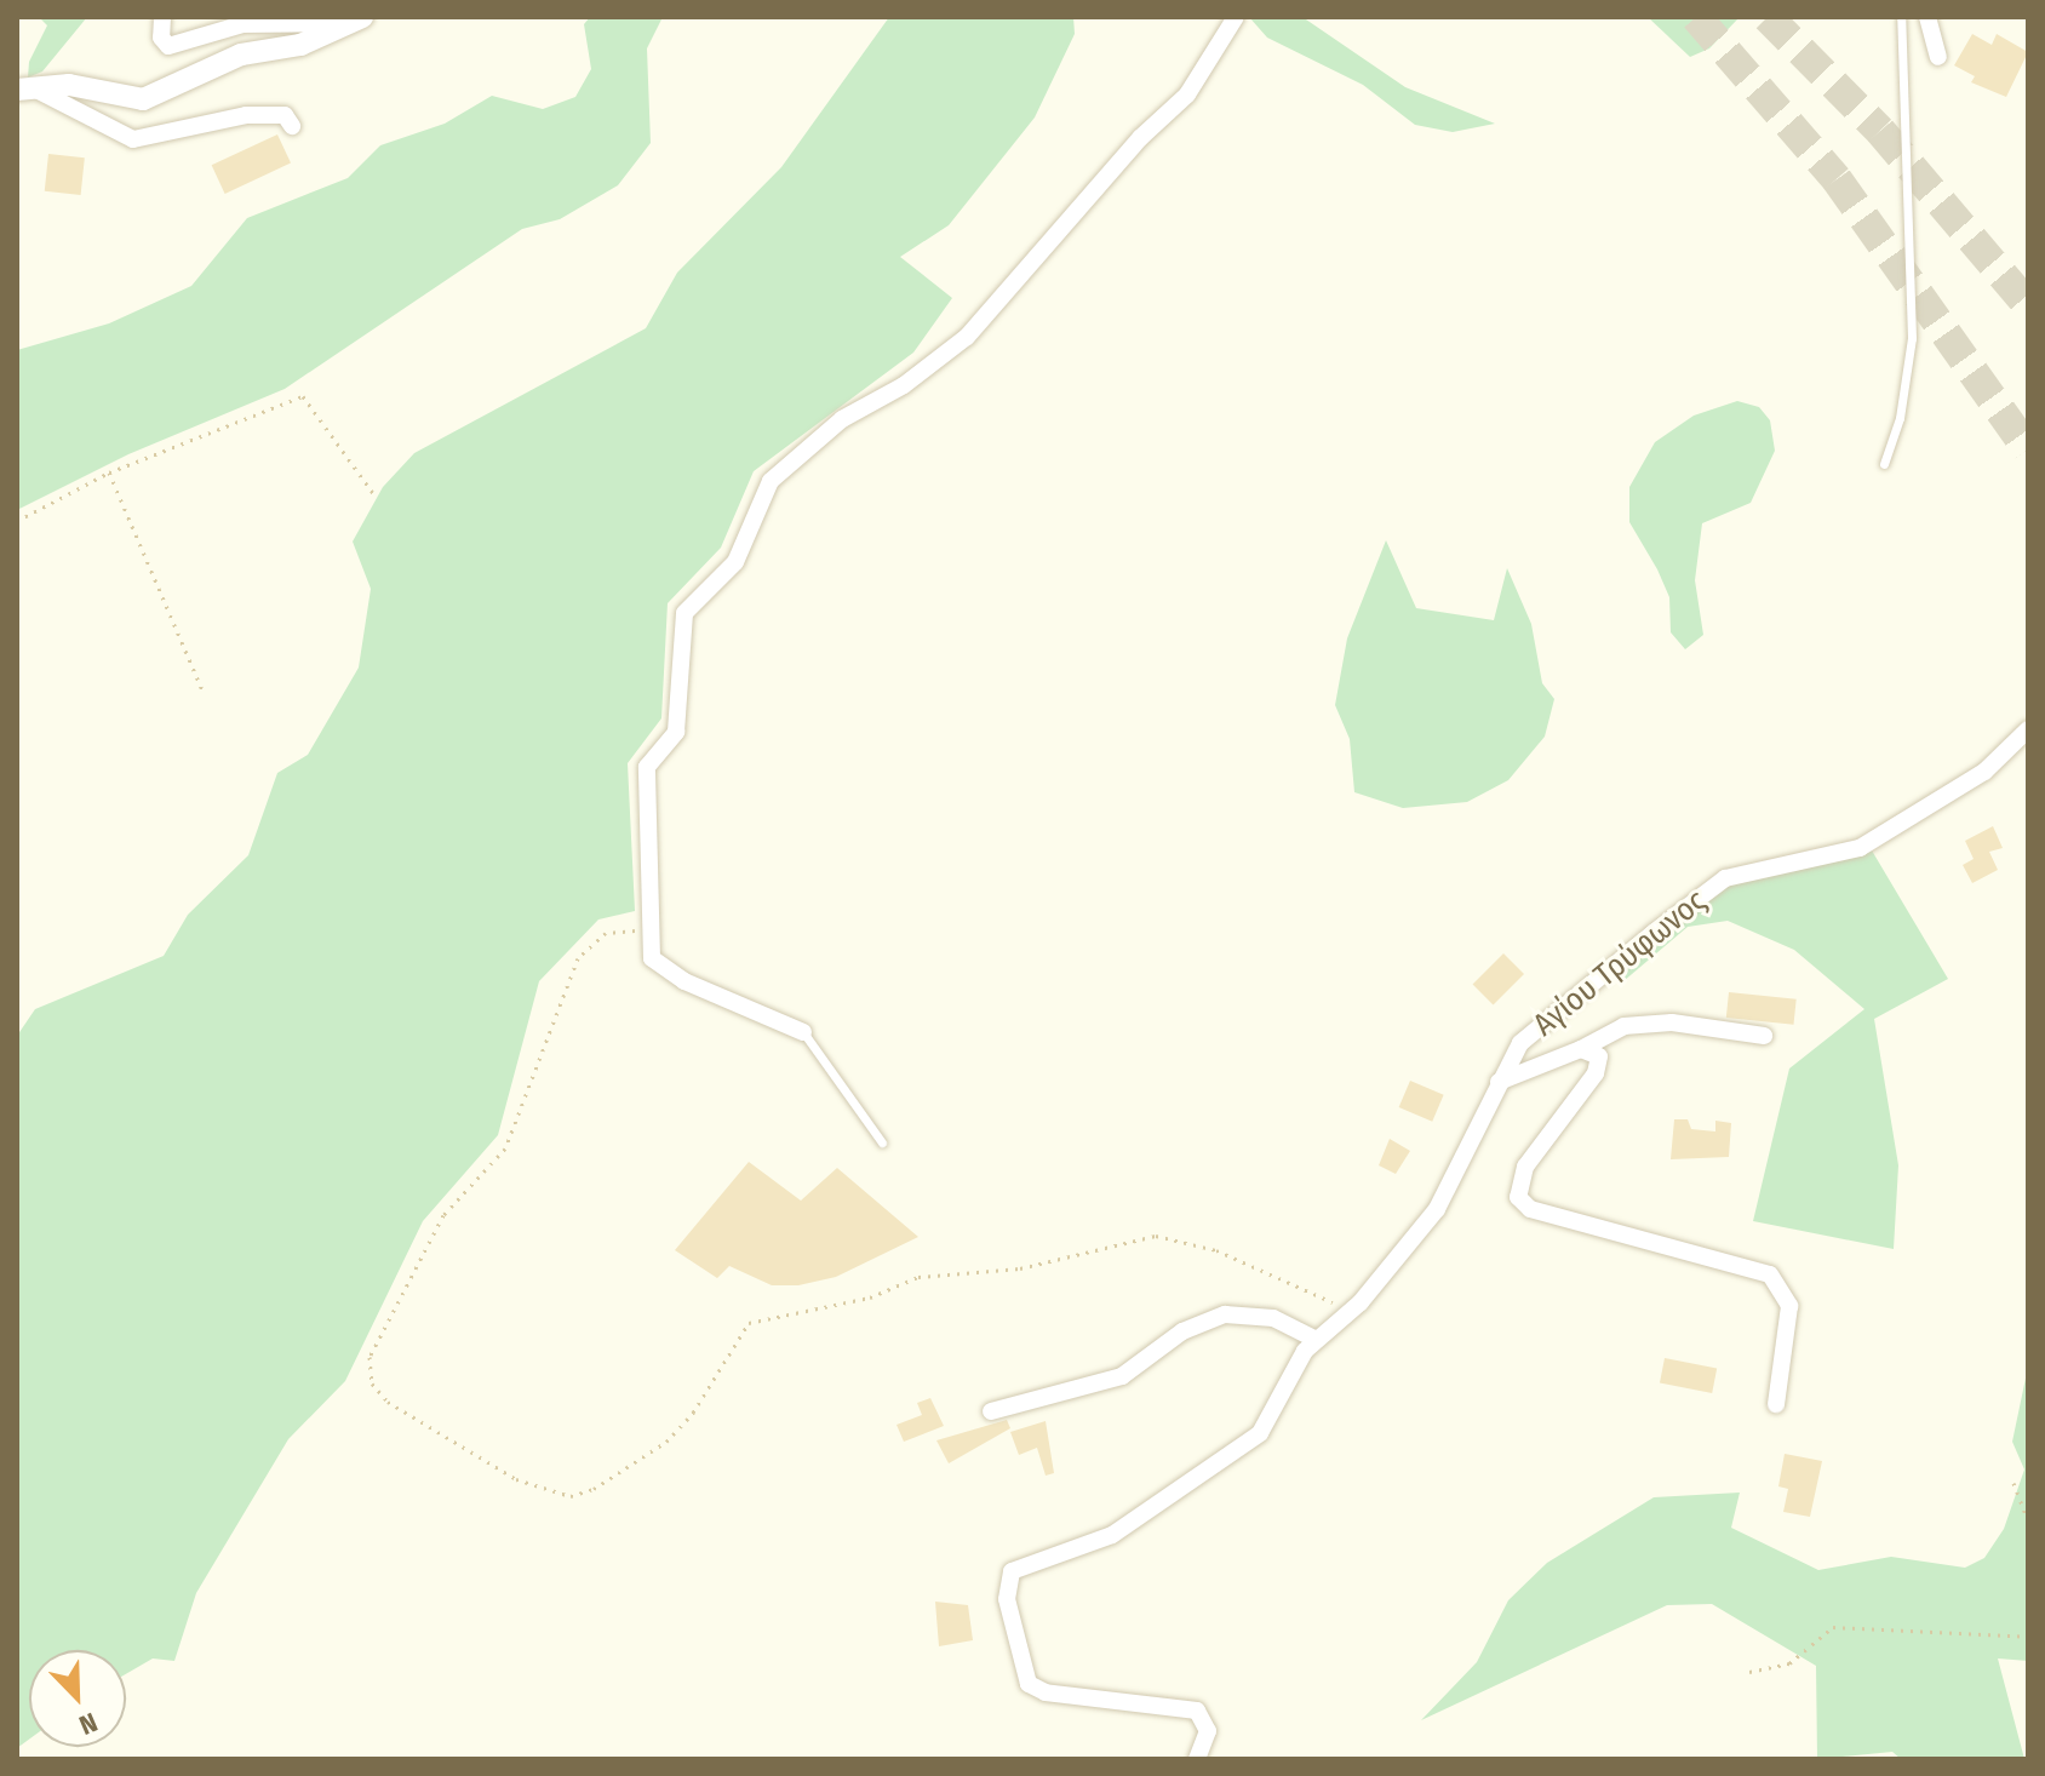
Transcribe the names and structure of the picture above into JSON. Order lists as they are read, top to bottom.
{
  "streets": {
    "street": ["Αγίου Τρύφωνος"]
  },
  "north": "bottom right"
}
